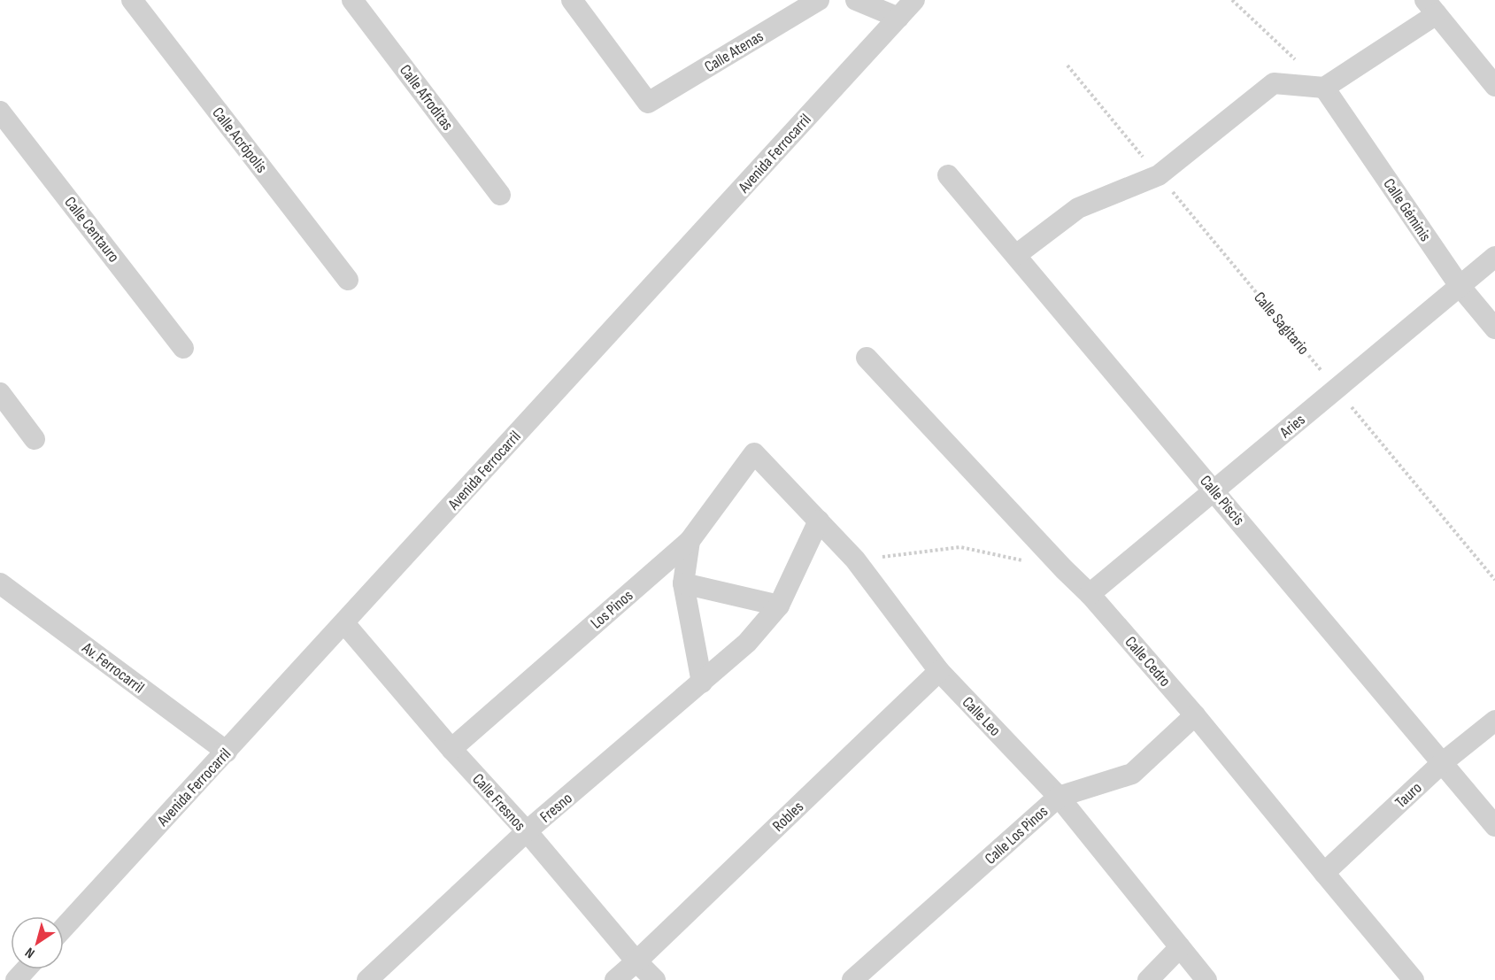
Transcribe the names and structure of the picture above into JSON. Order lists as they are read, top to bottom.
{
  "streets": {
    "street": [
      "Calle Atenas",
      "Calle Afroditas",
      "Calle Acrópolis",
      "Avenida Ferrocarril",
      "Calle Géminis",
      "Calle Centauro",
      "Aries",
      "Calle Piscis",
      "Los Pinos",
      "Calle Cedro",
      "Av. Ferrocarril",
      "Calle Leo",
      "Tauro",
      "Calle Fresnos",
      "Fresno",
      "Robles",
      "Calle Los Pinos"
    ],
    "path": ["Calle Sagitario"]
  },
  "crossings": [
    ["Avenida Ferrocarril", "Av. Ferrocarril"],
    ["Avenida Ferrocarril", "Calle Fresnos"],
    ["Calle Géminis", "Aries"],
    ["Calle Sagitario", "Aries"],
    ["Aries", "Calle Piscis"],
    ["Aries", "Calle Cedro"],
    ["Calle Piscis", "Tauro"],
    ["Los Pinos", "Calle Leo"],
    ["Los Pinos", "Calle Fresnos"],
    ["Calle Cedro", "Tauro"],
    ["Calle Cedro", "Calle Los Pinos"],
    ["Calle Leo", "Fresno"],
    ["Calle Leo", "Robles"],
    ["Calle Leo", "Calle Los Pinos"],
    ["Calle Fresnos", "Fresno"],
    ["Calle Fresnos", "Robles"]
  ],
  "north": "bottom left"
}
